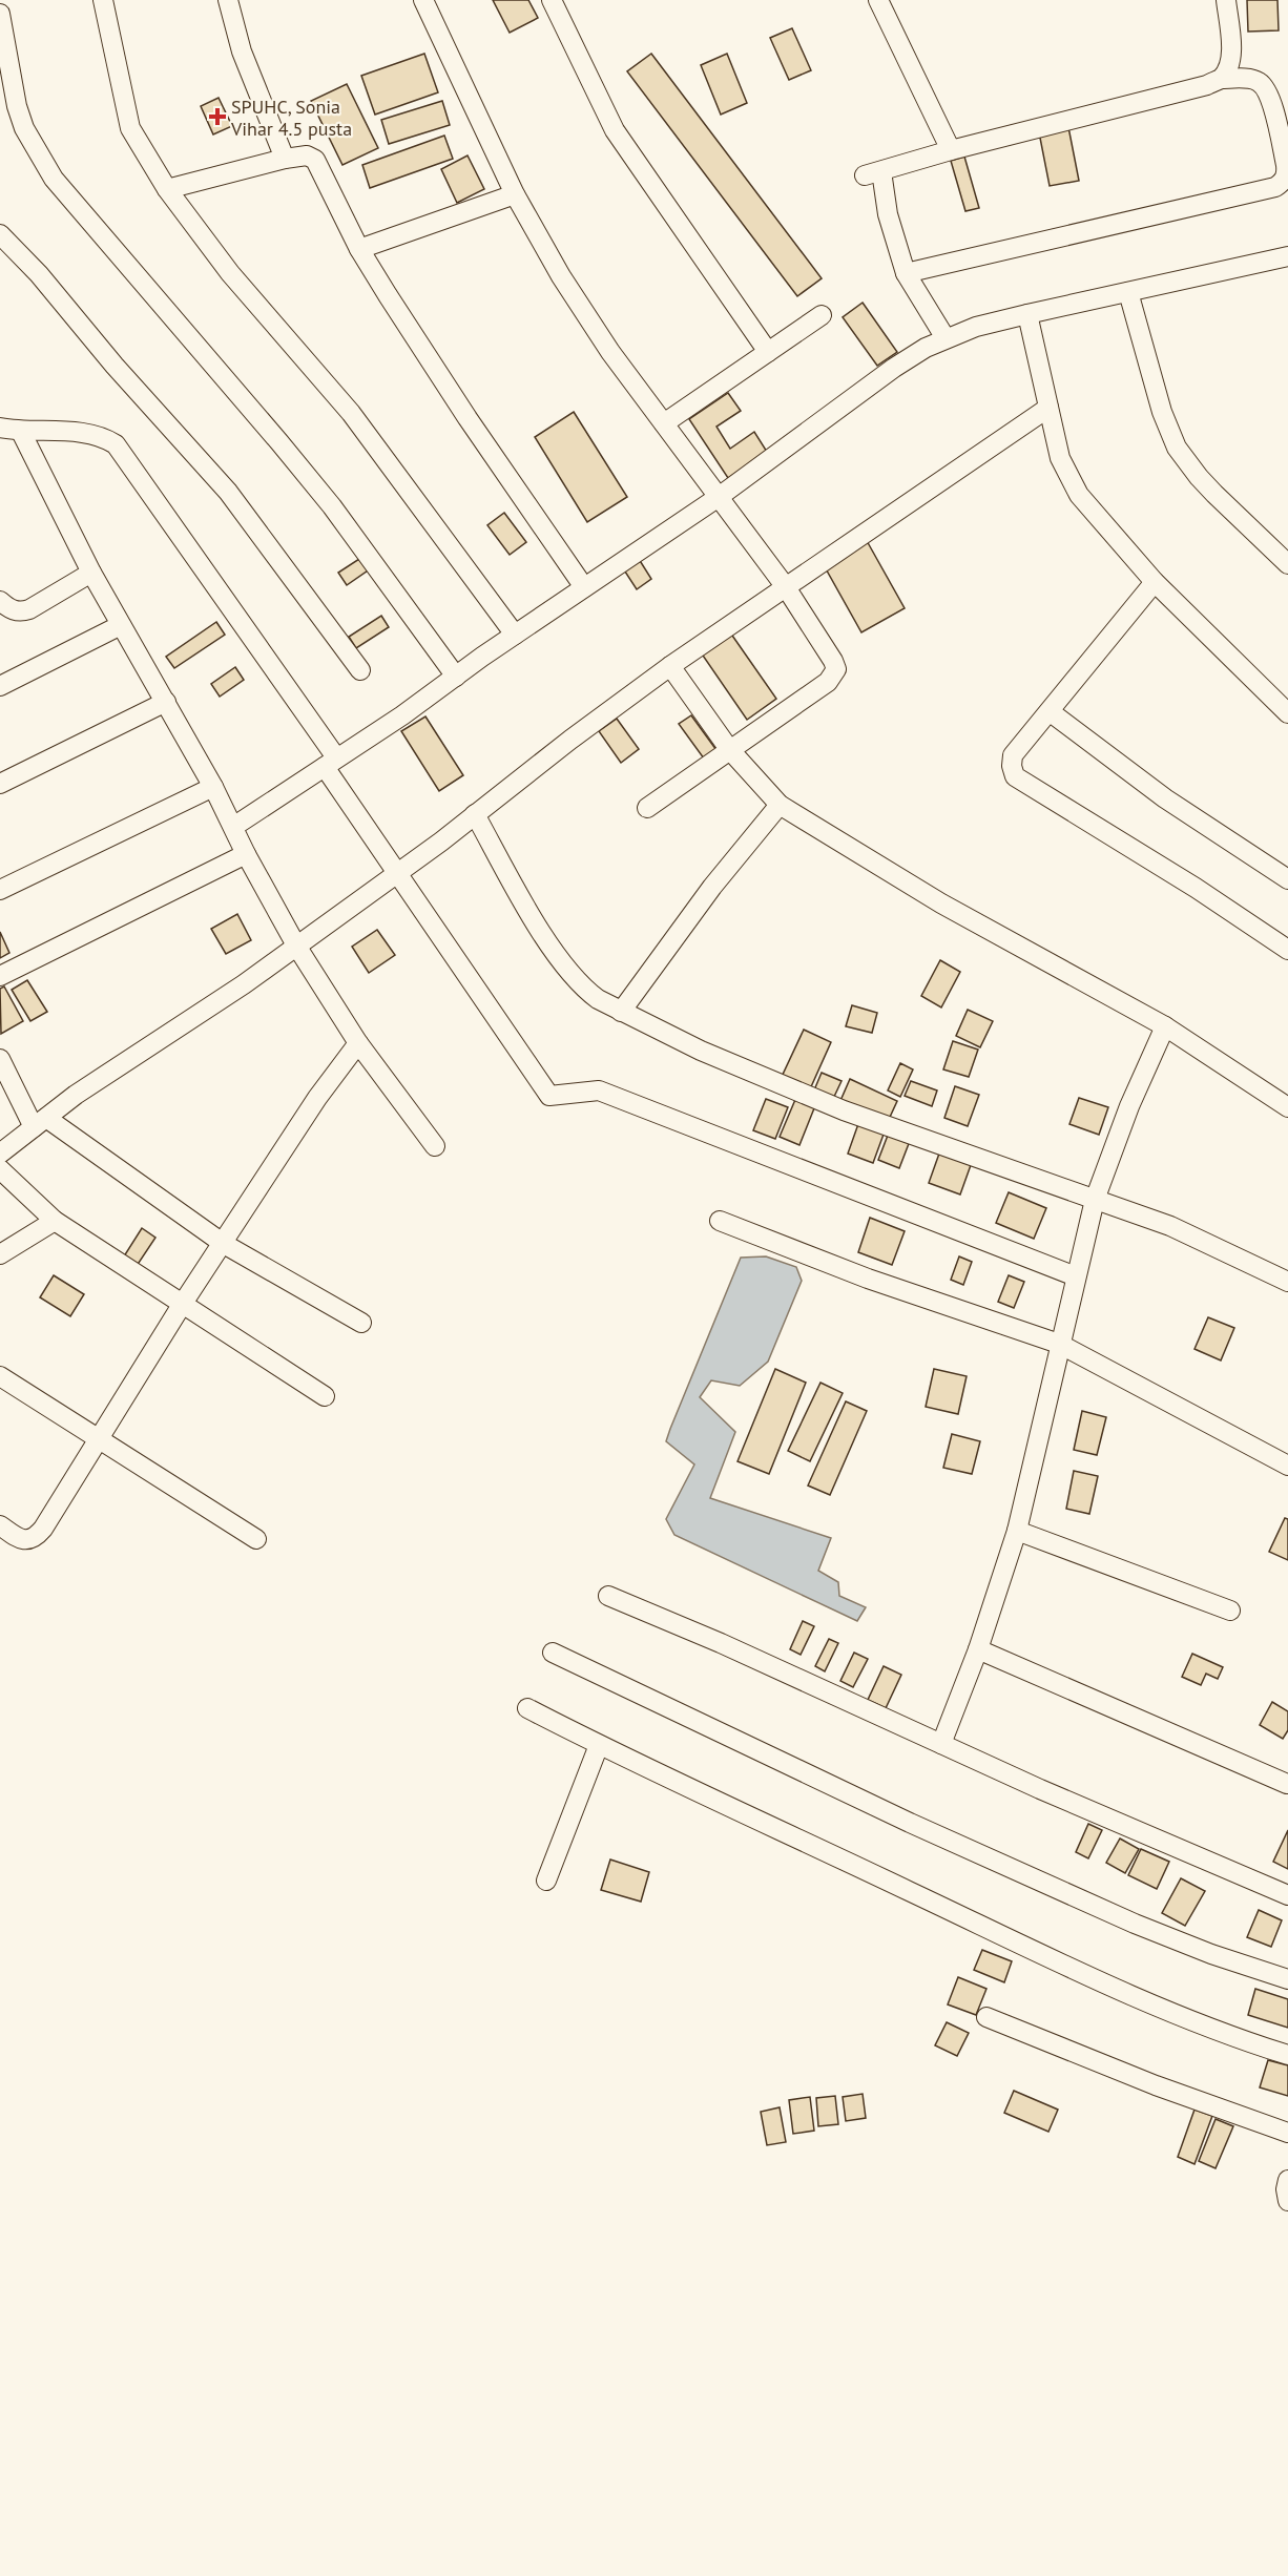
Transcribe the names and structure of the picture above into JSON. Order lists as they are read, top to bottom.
{
  "places": {
    "health": ["SPUHC, Sonia Vihar 4.5 pusta"]
  }
}
